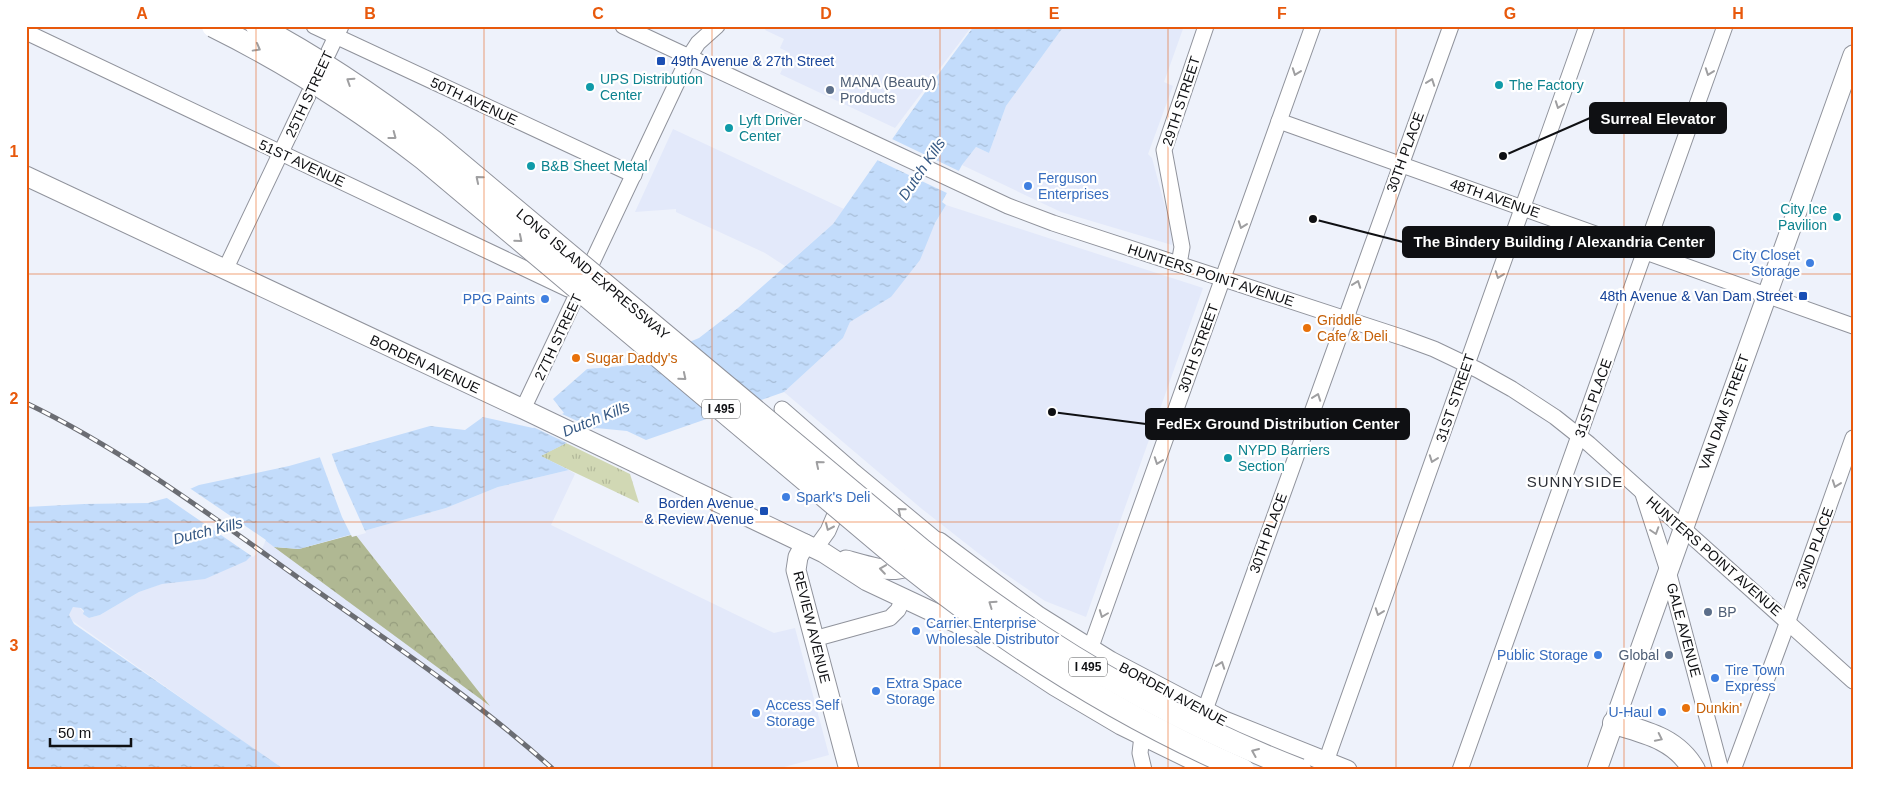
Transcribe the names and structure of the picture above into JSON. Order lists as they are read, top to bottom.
{
  "streets": {
    "highway": ["LONG ISLAND EXPRESSWAY", "I 495"],
    "main road": ["BORDEN AVENUE", "VAN DAM STREET", "REVIEW AVENUE"],
    "street": [
      "25TH STREET",
      "50TH AVENUE",
      "29TH STREET",
      "30TH PLACE",
      "51ST AVENUE",
      "48TH AVENUE",
      "HUNTERS POINT AVENUE",
      "27TH STREET",
      "30TH STREET",
      "31ST STREET",
      "31ST PLACE",
      "32ND PLACE",
      "GALE AVENUE"
    ]
  },
  "crossings": [
    ["25TH STREET", "50TH AVENUE"],
    ["25TH STREET", "51ST AVENUE"],
    ["25TH STREET", "BORDEN AVENUE"],
    ["50TH AVENUE", "27TH STREET"],
    ["29TH STREET", "HUNTERS POINT AVENUE"],
    ["30TH PLACE", "48TH AVENUE"],
    ["30TH PLACE", "HUNTERS POINT AVENUE"],
    ["30TH PLACE", "BORDEN AVENUE"],
    ["51ST AVENUE", "27TH STREET"],
    ["48TH AVENUE", "30TH STREET"],
    ["48TH AVENUE", "31ST STREET"],
    ["48TH AVENUE", "31ST PLACE"],
    ["48TH AVENUE", "VAN DAM STREET"],
    ["HUNTERS POINT AVENUE", "27TH STREET"],
    ["HUNTERS POINT AVENUE", "30TH STREET"],
    ["HUNTERS POINT AVENUE", "31ST STREET"],
    ["HUNTERS POINT AVENUE", "31ST PLACE"],
    ["HUNTERS POINT AVENUE", "VAN DAM STREET"],
    ["HUNTERS POINT AVENUE", "32ND PLACE"],
    ["HUNTERS POINT AVENUE", "GALE AVENUE"],
    ["27TH STREET", "BORDEN AVENUE"],
    ["30TH STREET", "BORDEN AVENUE"],
    ["BORDEN AVENUE", "31ST STREET"],
    ["BORDEN AVENUE", "REVIEW AVENUE"],
    ["VAN DAM STREET", "GALE AVENUE"]
  ],
  "one_way": [
    "30TH PLACE",
    "30TH STREET",
    "31ST STREET",
    "32ND PLACE"
  ],
  "districts": ["SUNNYSIDE"],
  "water": ["Dutch Kills"],
  "places": {
    "transit": ["49th Avenue & 27th Street", "48th Avenue & Van Dam Street", "Borden Avenue & Review Avenue"],
    "other": [
      "The Factory",
      "UPS Distribution Center",
      "MANA (Beauty) Products",
      "Lyft Driver Center",
      "Surreal Elevator",
      "B&B Sheet Metal",
      "Ferguson Enterprises",
      "City Ice Pavilion",
      "The Bindery Building / Alexandria Center",
      "City Closet Storage",
      "PPG Paints",
      "Griddle Cafe & Deli",
      "Sugar Daddy's",
      "FedEx Ground Distribution Center",
      "NYPD Barriers Section",
      "Spark's Deli",
      "BP",
      "Carrier Enterprise Wholesale Distributor",
      "Public Storage",
      "Global",
      "Tire Town Express",
      "Extra Space Storage",
      "Dunkin'",
      "U-Haul",
      "Access Self Storage"
    ]
  },
  "scale_bar": "50 m",
  "grid": {
    "columns": [
      "A",
      "B",
      "C",
      "D",
      "E",
      "F",
      "G",
      "H"
    ],
    "rows": ["1", "2", "3"]
  }
}
